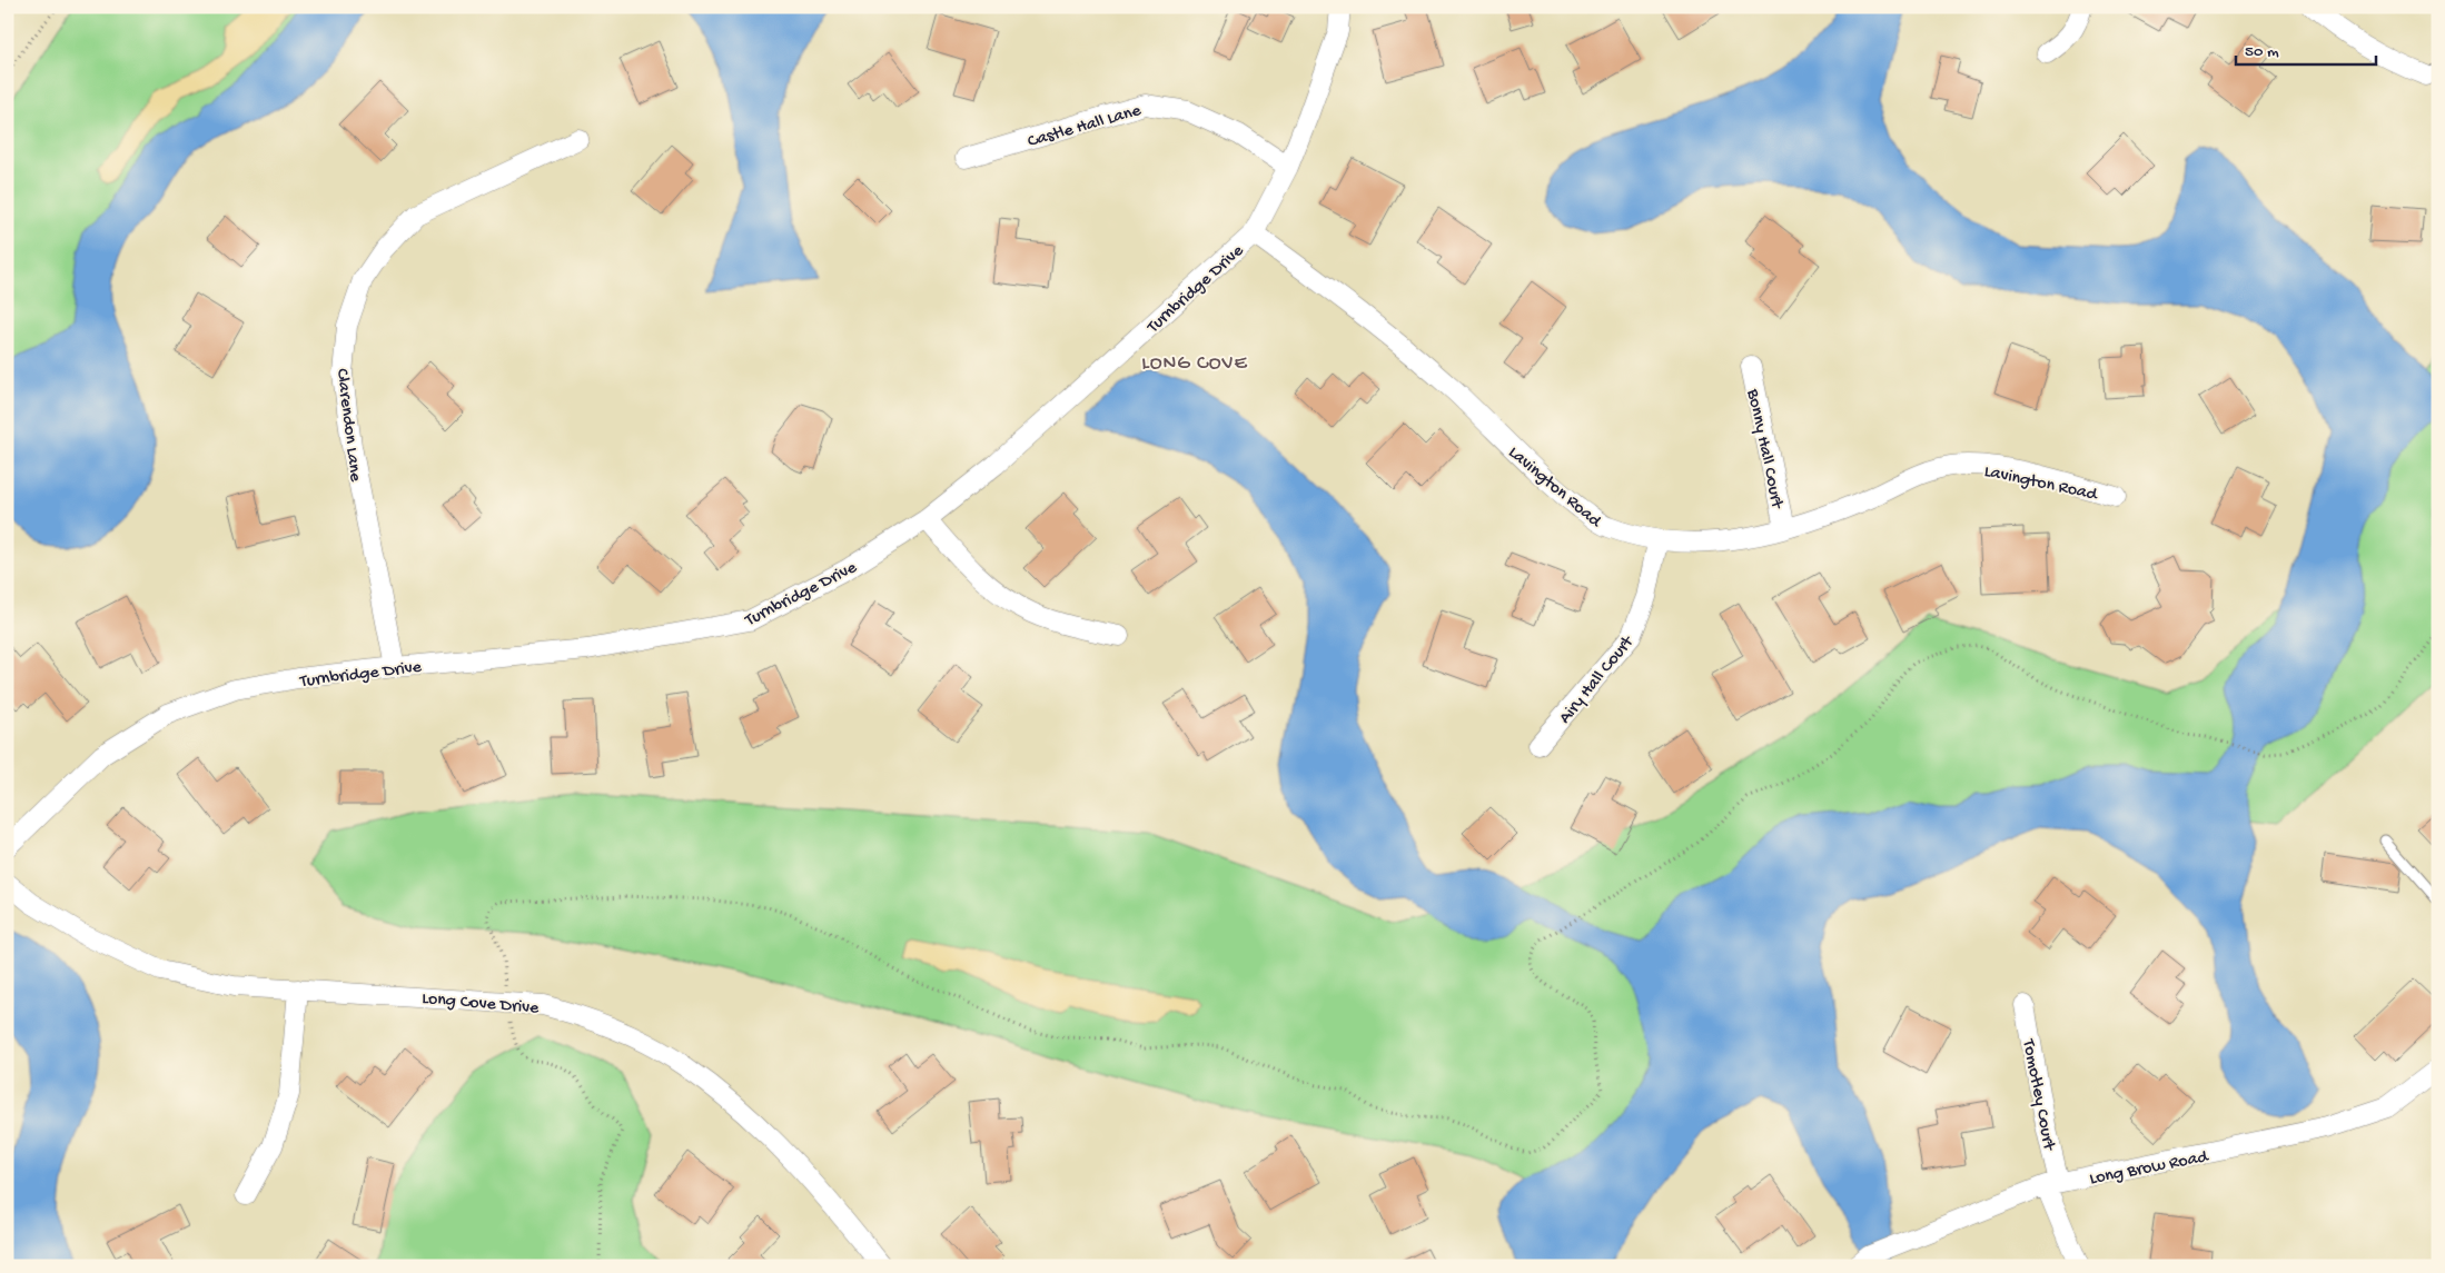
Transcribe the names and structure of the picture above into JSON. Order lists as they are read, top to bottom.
{
  "streets": {
    "street": [
      "Castle Hall Lane",
      "Turnbridge Drive",
      "Clarendon Lane",
      "Bonny Hall Court",
      "Lavington Road",
      "Airy Hall Court",
      "Long Cove Drive",
      "Tomotley Court",
      "Long Brow Road"
    ]
  },
  "crossings": [
    ["Castle Hall Lane", "Turnbridge Drive"],
    ["Turnbridge Drive", "Clarendon Lane"],
    ["Turnbridge Drive", "Lavington Road"],
    ["Bonny Hall Court", "Lavington Road"],
    ["Lavington Road", "Airy Hall Court"],
    ["Tomotley Court", "Long Brow Road"]
  ],
  "districts": ["LONG COVE"],
  "scale_bar": "50 m"
}
